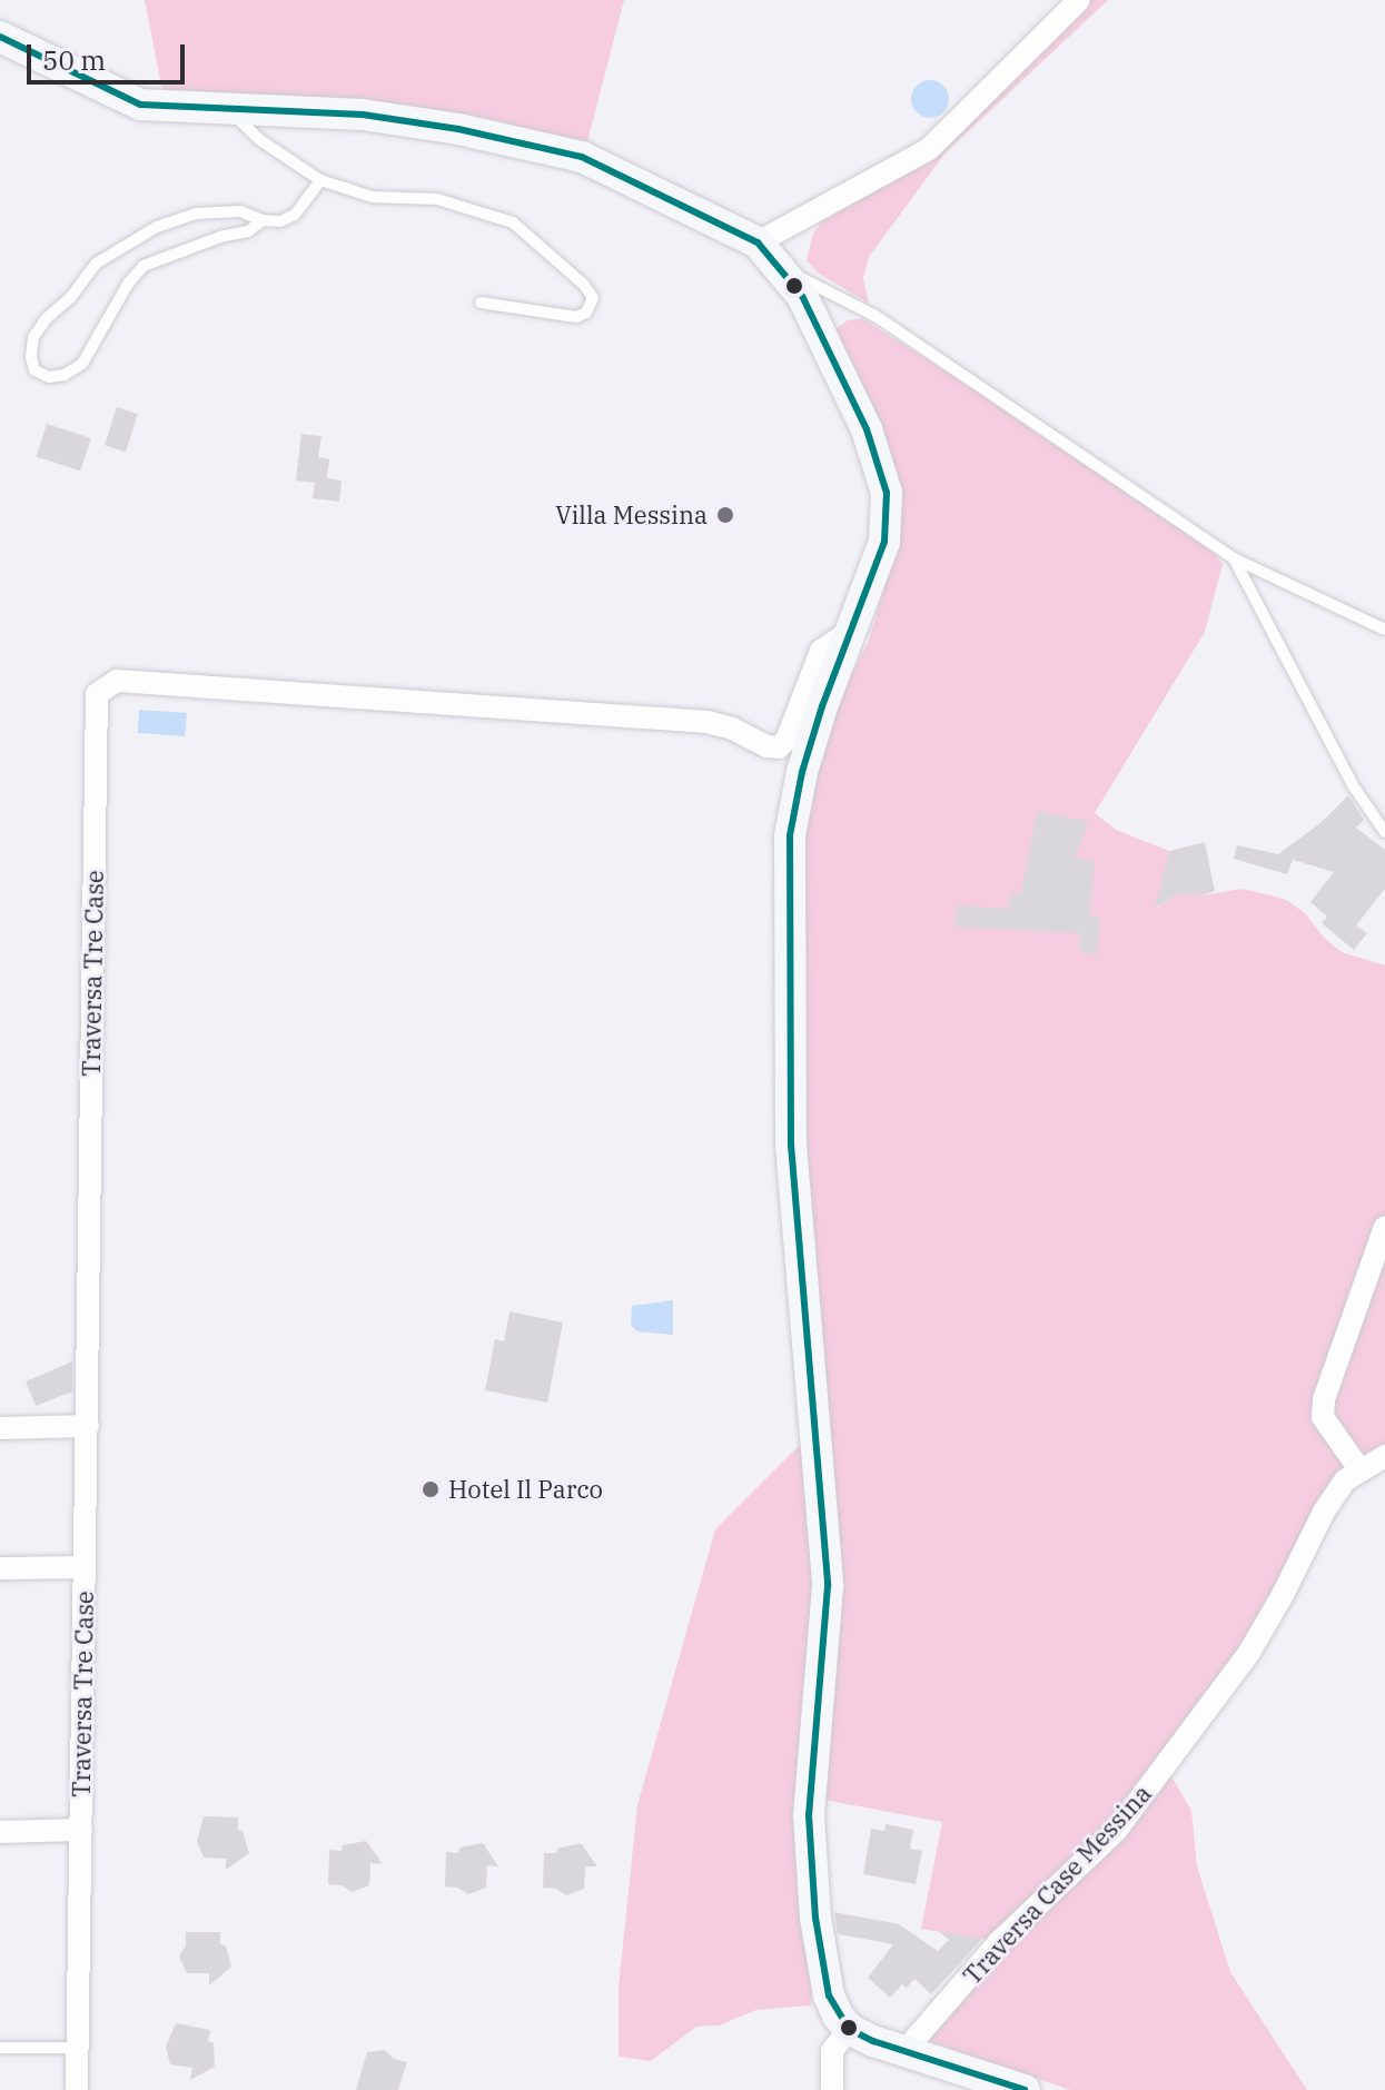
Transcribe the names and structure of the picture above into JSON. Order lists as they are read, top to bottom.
{
  "streets": {
    "street": ["Traversa Tre Case", "Traversa Case Messina"]
  },
  "places": ["Villa Messina", "Hotel Il Parco"],
  "scale_bar": "50 m"
}
